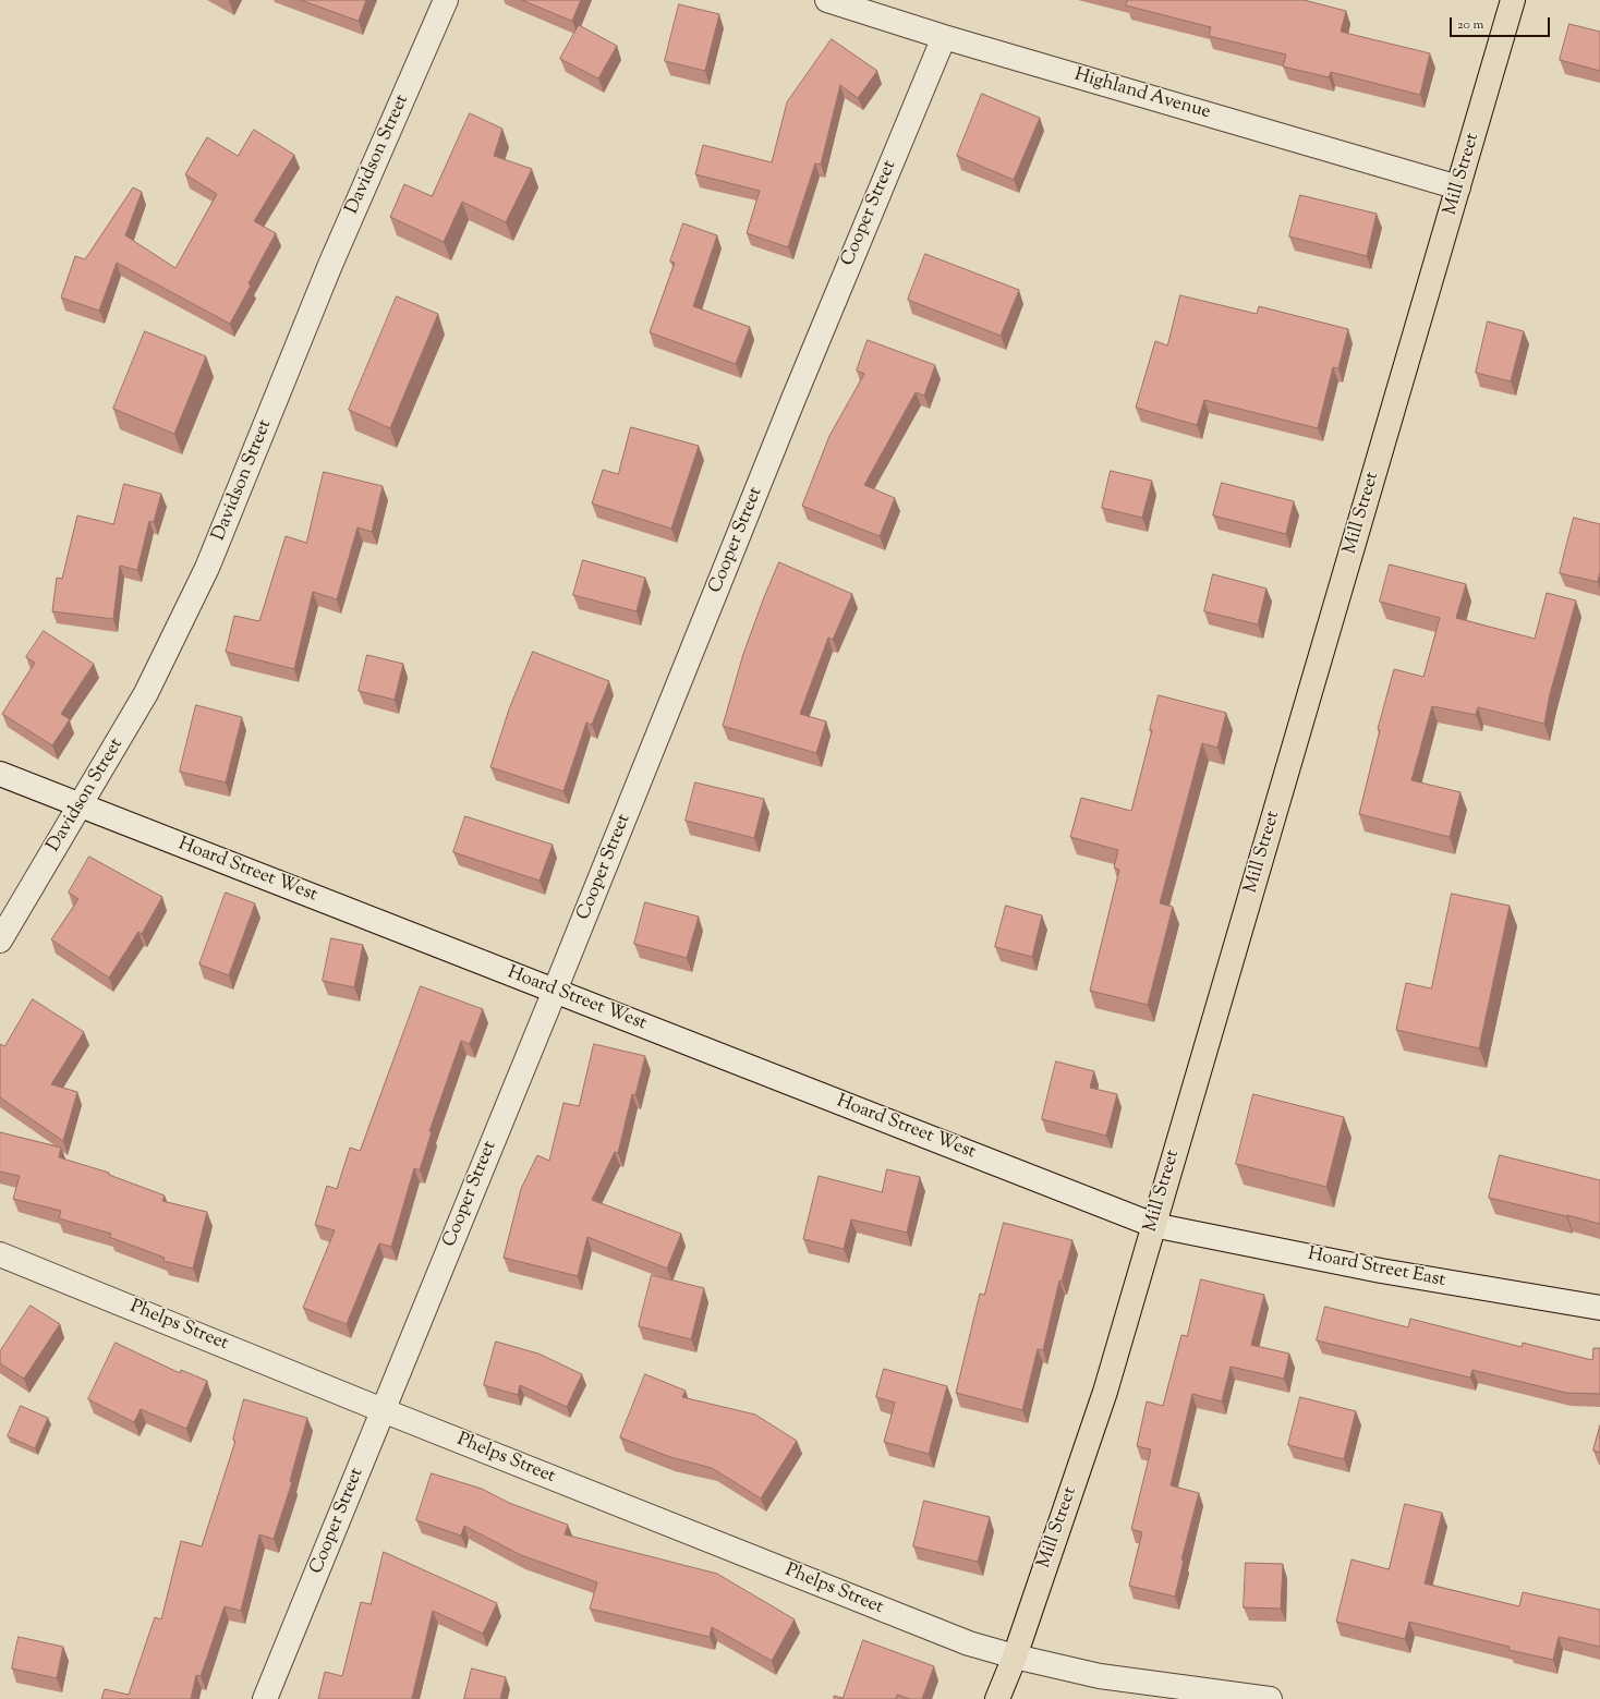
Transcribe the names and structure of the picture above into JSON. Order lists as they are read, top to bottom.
{
  "streets": {
    "highway": ["Mill Street"],
    "street": [
      "Highland Avenue",
      "Davidson Street",
      "Cooper Street",
      "Hoard Street West",
      "Hoard Street East",
      "Phelps Street"
    ]
  },
  "crossings": [
    ["Highland Avenue", "Mill Street"],
    ["Highland Avenue", "Cooper Street"],
    ["Davidson Street", "Hoard Street West"],
    ["Mill Street", "Hoard Street West"],
    ["Mill Street", "Hoard Street East"],
    ["Mill Street", "Phelps Street"],
    ["Cooper Street", "Hoard Street West"],
    ["Cooper Street", "Phelps Street"],
    ["Hoard Street West", "Hoard Street East"]
  ],
  "scale_bar": "20 m"
}
